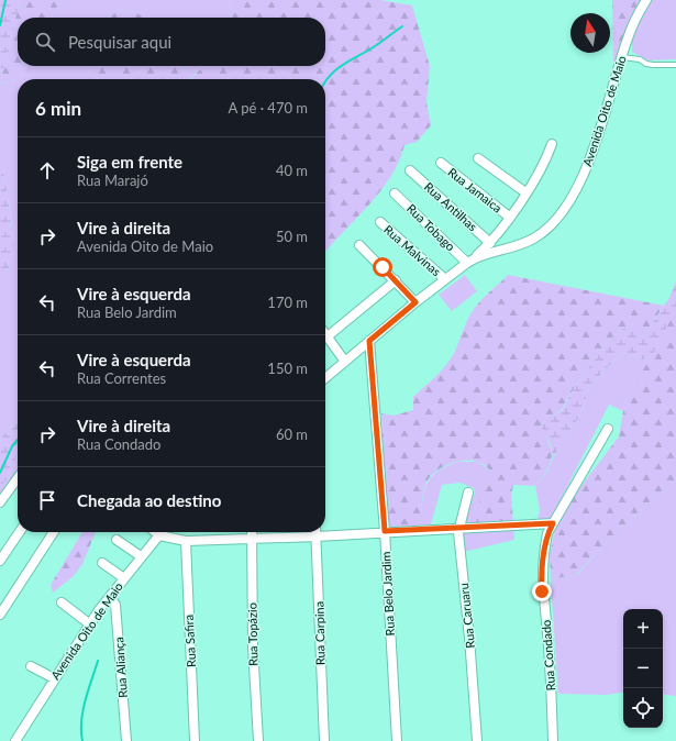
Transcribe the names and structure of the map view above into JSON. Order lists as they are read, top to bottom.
{
  "streets": {
    "street": [
      "Avenida Oito de Maio",
      "Rua Jamaica",
      "Rua Antilhas",
      "Rua Tobago",
      "Rua Malvinas",
      "Rua Belo Jardim",
      "Rua Caruaru",
      "Rua Carpina",
      "Rua Topázio",
      "Rua Safira",
      "Rua Condado",
      "Rua Aliança"
    ]
  },
  "crossings": [
    ["Avenida Oito de Maio", "Rua Tobago"],
    ["Avenida Oito de Maio", "Rua Malvinas"],
    ["Avenida Oito de Maio", "Rua Belo Jardim"],
    ["Avenida Oito de Maio", "Rua Aliança"]
  ],
  "north": "top",
  "page": {
    "search": "Pesquisar aqui",
    "heading": ["6 min", "A pé · 470 m"],
    "list": [
      ["Siga em frente", "Rua Marajó", "40 m"],
      ["Vire à direita", "Avenida Oito de Maio", "50 m"],
      ["Vire à esquerda", "Rua Belo Jardim", "170 m"],
      ["Vire à esquerda", "Rua Correntes", "150 m"],
      ["Vire à direita", "Rua Condado", "60 m"],
      "Chegada ao destino"
    ],
    "map_buttons": ["+", "−"]
  }
}
